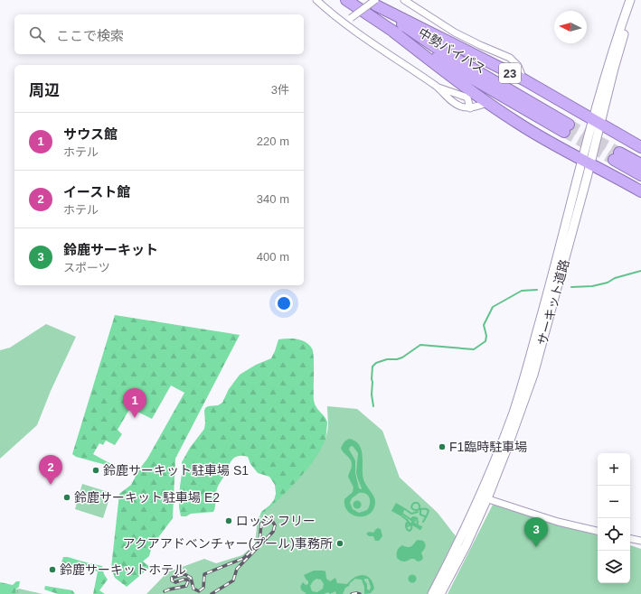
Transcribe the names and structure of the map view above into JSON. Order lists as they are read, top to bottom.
{
  "streets": {
    "highway": ["中勢バイパス", "23"],
    "street": ["サーキット道路"]
  },
  "crossings": [
    ["中勢バイパス", "23"],
    ["23", "サーキット道路"]
  ],
  "places": [
    "F1臨時駐車場",
    "鈴鹿サーキット駐車場 S1",
    "鈴鹿サーキット駐車場 E2",
    "ロッジ フリー",
    "アクアアドベンチャー(プール)事務所",
    "鈴鹿サーキットホテル"
  ],
  "north": "left",
  "page": {
    "search": "ここで検索",
    "heading": ["周辺", "3件"],
    "list": [
      {
        "mark": "1",
        "name": "サウス館",
        "note": "ホテル",
        "value": "220 m"
      },
      {
        "mark": "2",
        "name": "イースト館",
        "note": "ホテル",
        "value": "340 m"
      },
      {
        "mark": "3",
        "name": "鈴鹿サーキット",
        "note": "スポーツ",
        "value": "400 m"
      }
    ],
    "pins": ["1", "2", "3"],
    "map_buttons": ["+", "−"]
  }
}
